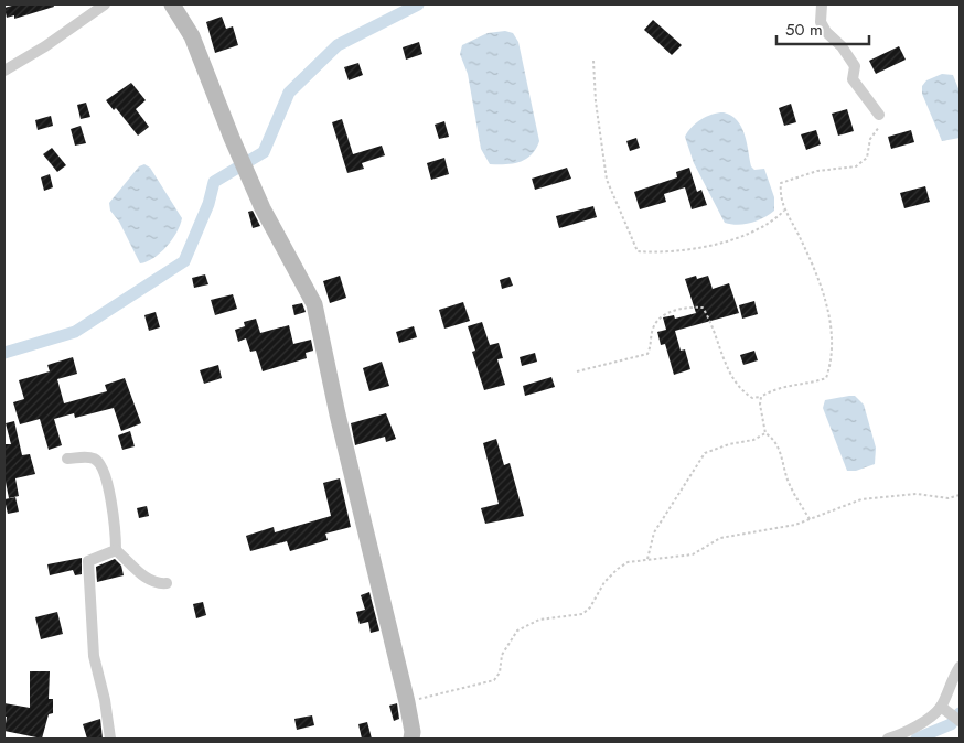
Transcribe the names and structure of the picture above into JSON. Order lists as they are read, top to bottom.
{
  "scale_bar": "50 m"
}
